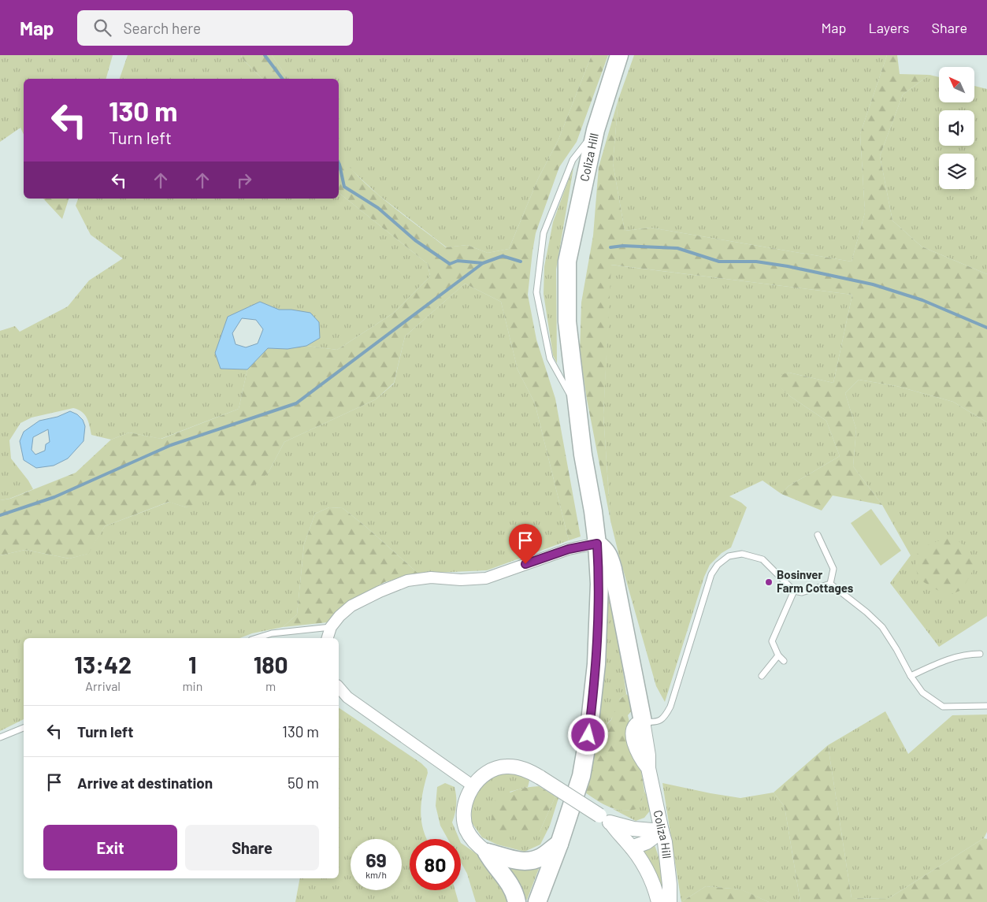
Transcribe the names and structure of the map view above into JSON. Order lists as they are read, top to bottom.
{
  "streets": {
    "highway": ["Coliza Hill"]
  },
  "places": ["Bosinver Farm Cottages"],
  "north": "top left",
  "page": {
    "header": "Map",
    "search": "Search here",
    "nav": ["Map", "Layers", "Share"],
    "turn": ["130 m", "Turn left"],
    "eta": [
      "13:42",
      "Arrival",
      "1",
      "min",
      "180",
      "m"
    ],
    "list": [
      {
        "name": "Turn left",
        "value": "130 m"
      },
      {
        "name": "Arrive at destination",
        "value": "50 m"
      }
    ],
    "buttons": ["Exit", "Share"],
    "speed": "69 km/h",
    "limit": "80"
  }
}
